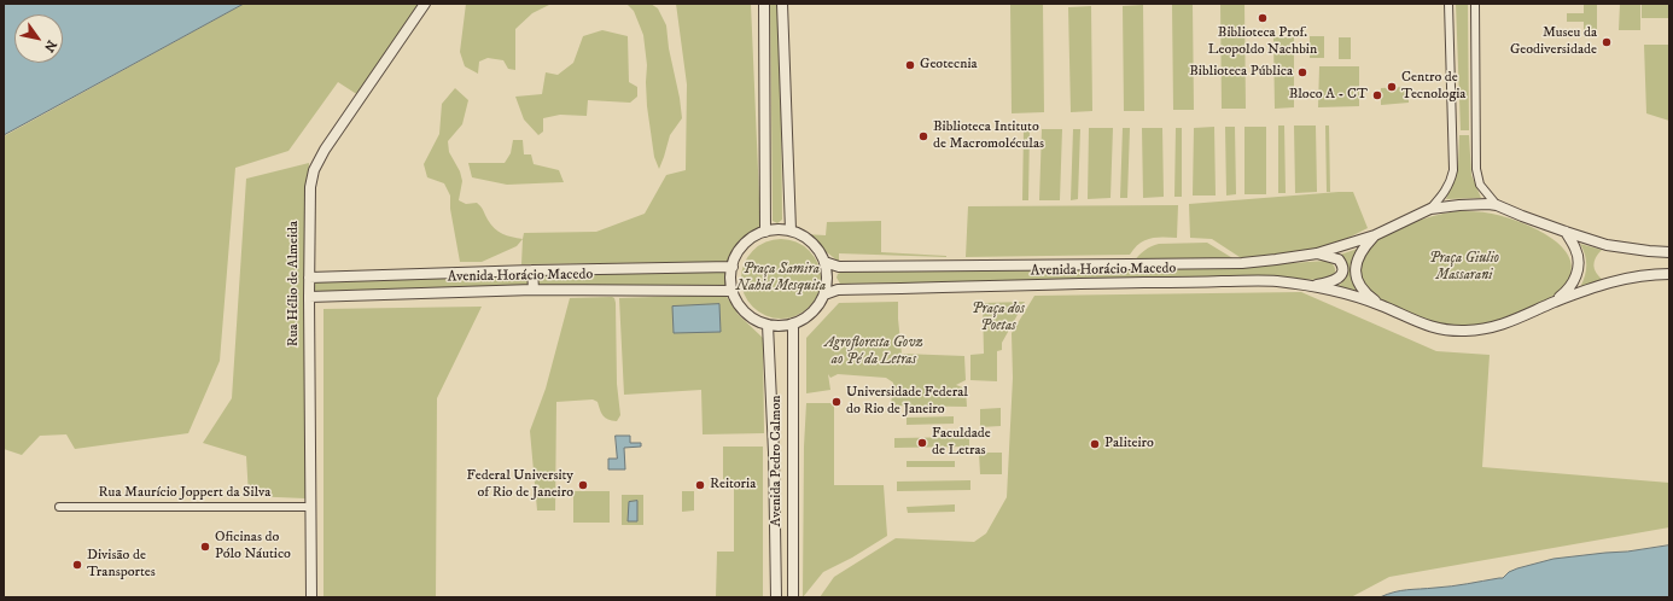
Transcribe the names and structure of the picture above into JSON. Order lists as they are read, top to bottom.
{
  "streets": {
    "street": [
      "Avenida Horácio Macedo",
      "Rua Hélio de Almeida",
      "Avenida Pedro Calmon",
      "Rua Maurício Joppert da Silva"
    ]
  },
  "crossings": [
    ["Avenida Horácio Macedo", "Rua Hélio de Almeida"],
    ["Avenida Horácio Macedo", "Avenida Pedro Calmon"],
    ["Rua Hélio de Almeida", "Rua Maurício Joppert da Silva"]
  ],
  "parks": [
    "Praça Giulio Massarani",
    "Praça Samira Nahid Mesquita",
    "Praça dos Poetas",
    "Agrofloresta Govz ao Pé da Letras"
  ],
  "places": [
    "Biblioteca Prof. Leopoldo Nachbin",
    "Museu da Geodiversidade",
    "Geotecnia",
    "Biblioteca Pública",
    "Centro de Tecnologia",
    "Bloco A - CT",
    "Biblioteca Intituto de Macromoléculas",
    "Universidade Federal do Rio de Janeiro",
    "Faculdade de Letras",
    "Paliteiro",
    "Federal University of Rio de Janeiro",
    "Reitoria",
    "Oficinas do Pólo Náutico",
    "Divisão de Transportes"
  ],
  "north": "bottom right"
}
